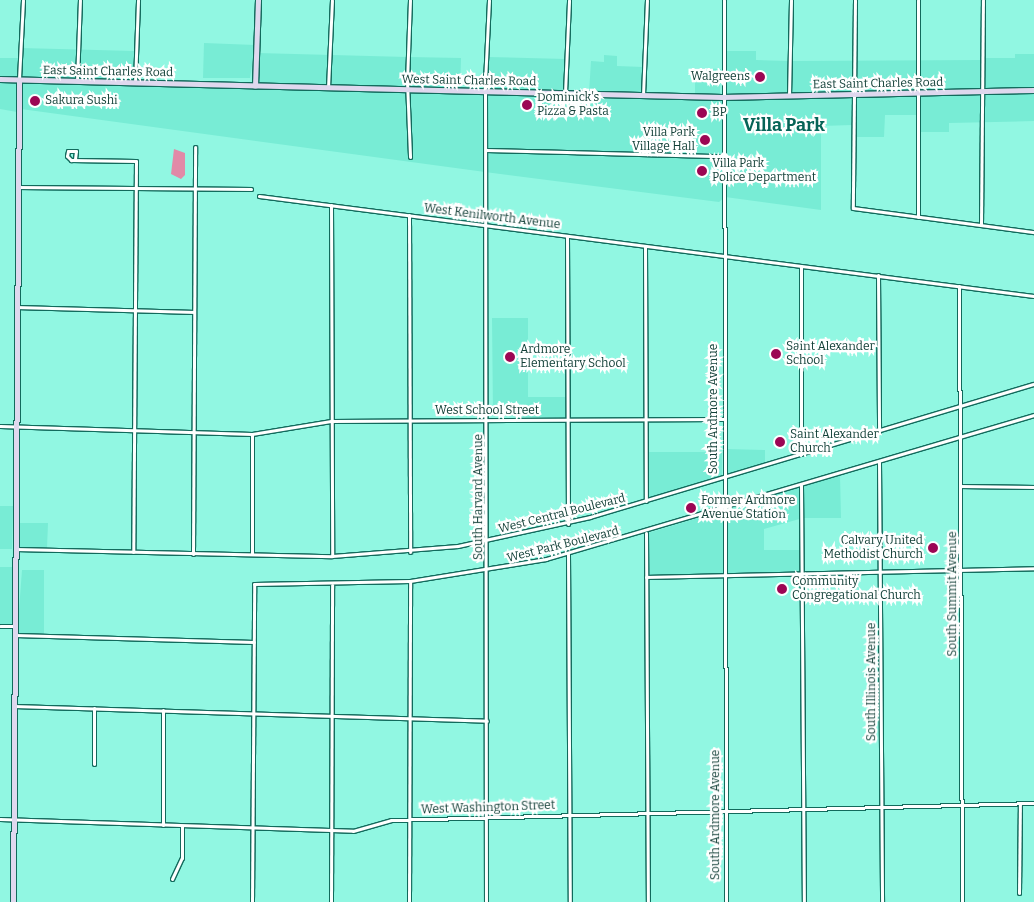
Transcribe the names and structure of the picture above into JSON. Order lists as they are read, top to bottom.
{
  "streets": {
    "main road": ["East Saint Charles Road", "West Saint Charles Road"],
    "street": [
      "West Kenilworth Avenue",
      "South Ardmore Avenue",
      "West School Street",
      "South Harvard Avenue",
      "West Central Boulevard",
      "West Park Boulevard",
      "South Summit Avenue",
      "South Illinois Avenue",
      "West Washington Street"
    ]
  },
  "crossings": [
    ["East Saint Charles Road", "West Saint Charles Road"],
    ["East Saint Charles Road", "South Ardmore Avenue"],
    ["West Saint Charles Road", "South Ardmore Avenue"],
    ["West Saint Charles Road", "South Harvard Avenue"],
    ["West Kenilworth Avenue", "South Ardmore Avenue"],
    ["West Kenilworth Avenue", "South Harvard Avenue"],
    ["West Kenilworth Avenue", "South Summit Avenue"],
    ["South Ardmore Avenue", "West School Street"],
    ["South Ardmore Avenue", "West Central Boulevard"],
    ["South Ardmore Avenue", "West Park Boulevard"],
    ["South Ardmore Avenue", "West Washington Street"],
    ["West School Street", "South Harvard Avenue"],
    ["South Harvard Avenue", "West Central Boulevard"],
    ["South Harvard Avenue", "West Park Boulevard"],
    ["South Harvard Avenue", "West Washington Street"],
    ["West Central Boulevard", "South Summit Avenue"],
    ["West Park Boulevard", "South Summit Avenue"],
    ["West Park Boulevard", "South Illinois Avenue"],
    ["South Summit Avenue", "West Washington Street"],
    ["South Illinois Avenue", "West Washington Street"]
  ],
  "districts": ["Villa Park"],
  "places": [
    "Walgreens",
    "Sakura Sushi",
    "Dominick's Pizza & Pasta",
    "BP",
    "Villa Park Village Hall",
    "Villa Park Police Department",
    "Saint Alexander School",
    "Ardmore Elementary School",
    "Saint Alexander Church",
    "Former Ardmore Avenue Station",
    "Calvary United Methodist Church",
    "Community Congregational Church"
  ]
}
